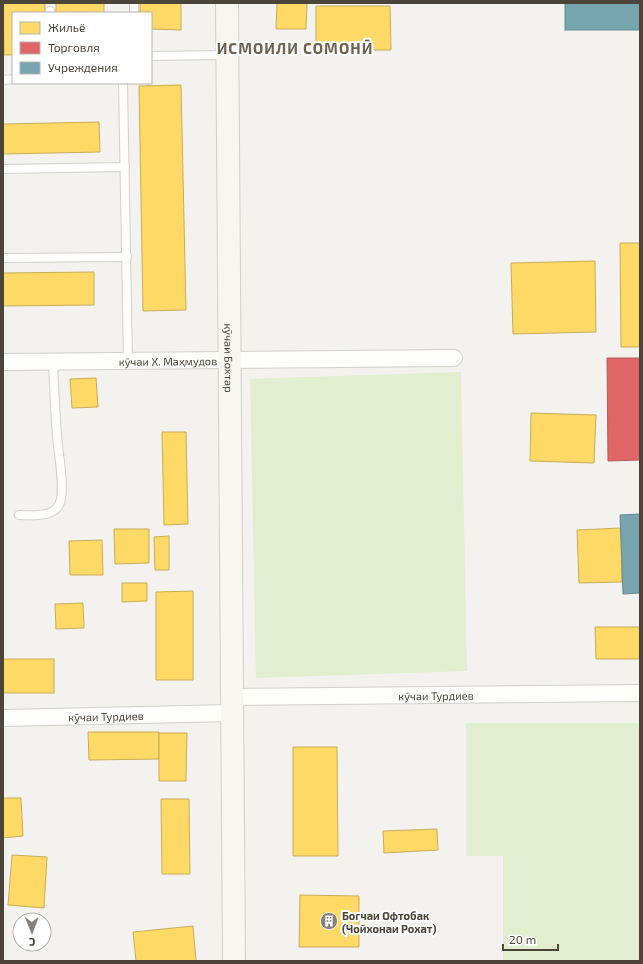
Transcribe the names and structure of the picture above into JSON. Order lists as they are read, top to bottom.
{
  "streets": {
    "street": ["кӯчаи Бохтар", "кӯчаи Х. Маҳмудов", "кӯчаи Турдиев"]
  },
  "crossings": [
    ["кӯчаи Бохтар", "кӯчаи Х. Маҳмудов"],
    ["кӯчаи Бохтар", "кӯчаи Турдиев"]
  ],
  "districts": ["ИСМОИЛИ СОМОНӢ"],
  "places": {
    "building": ["Богчаи Офтобак (Чойхонаи Рохат)"]
  },
  "legend": ["Жильё", "Торговля", "Учреждения"],
  "scale_bar": "20 m",
  "north": "bottom"
}
